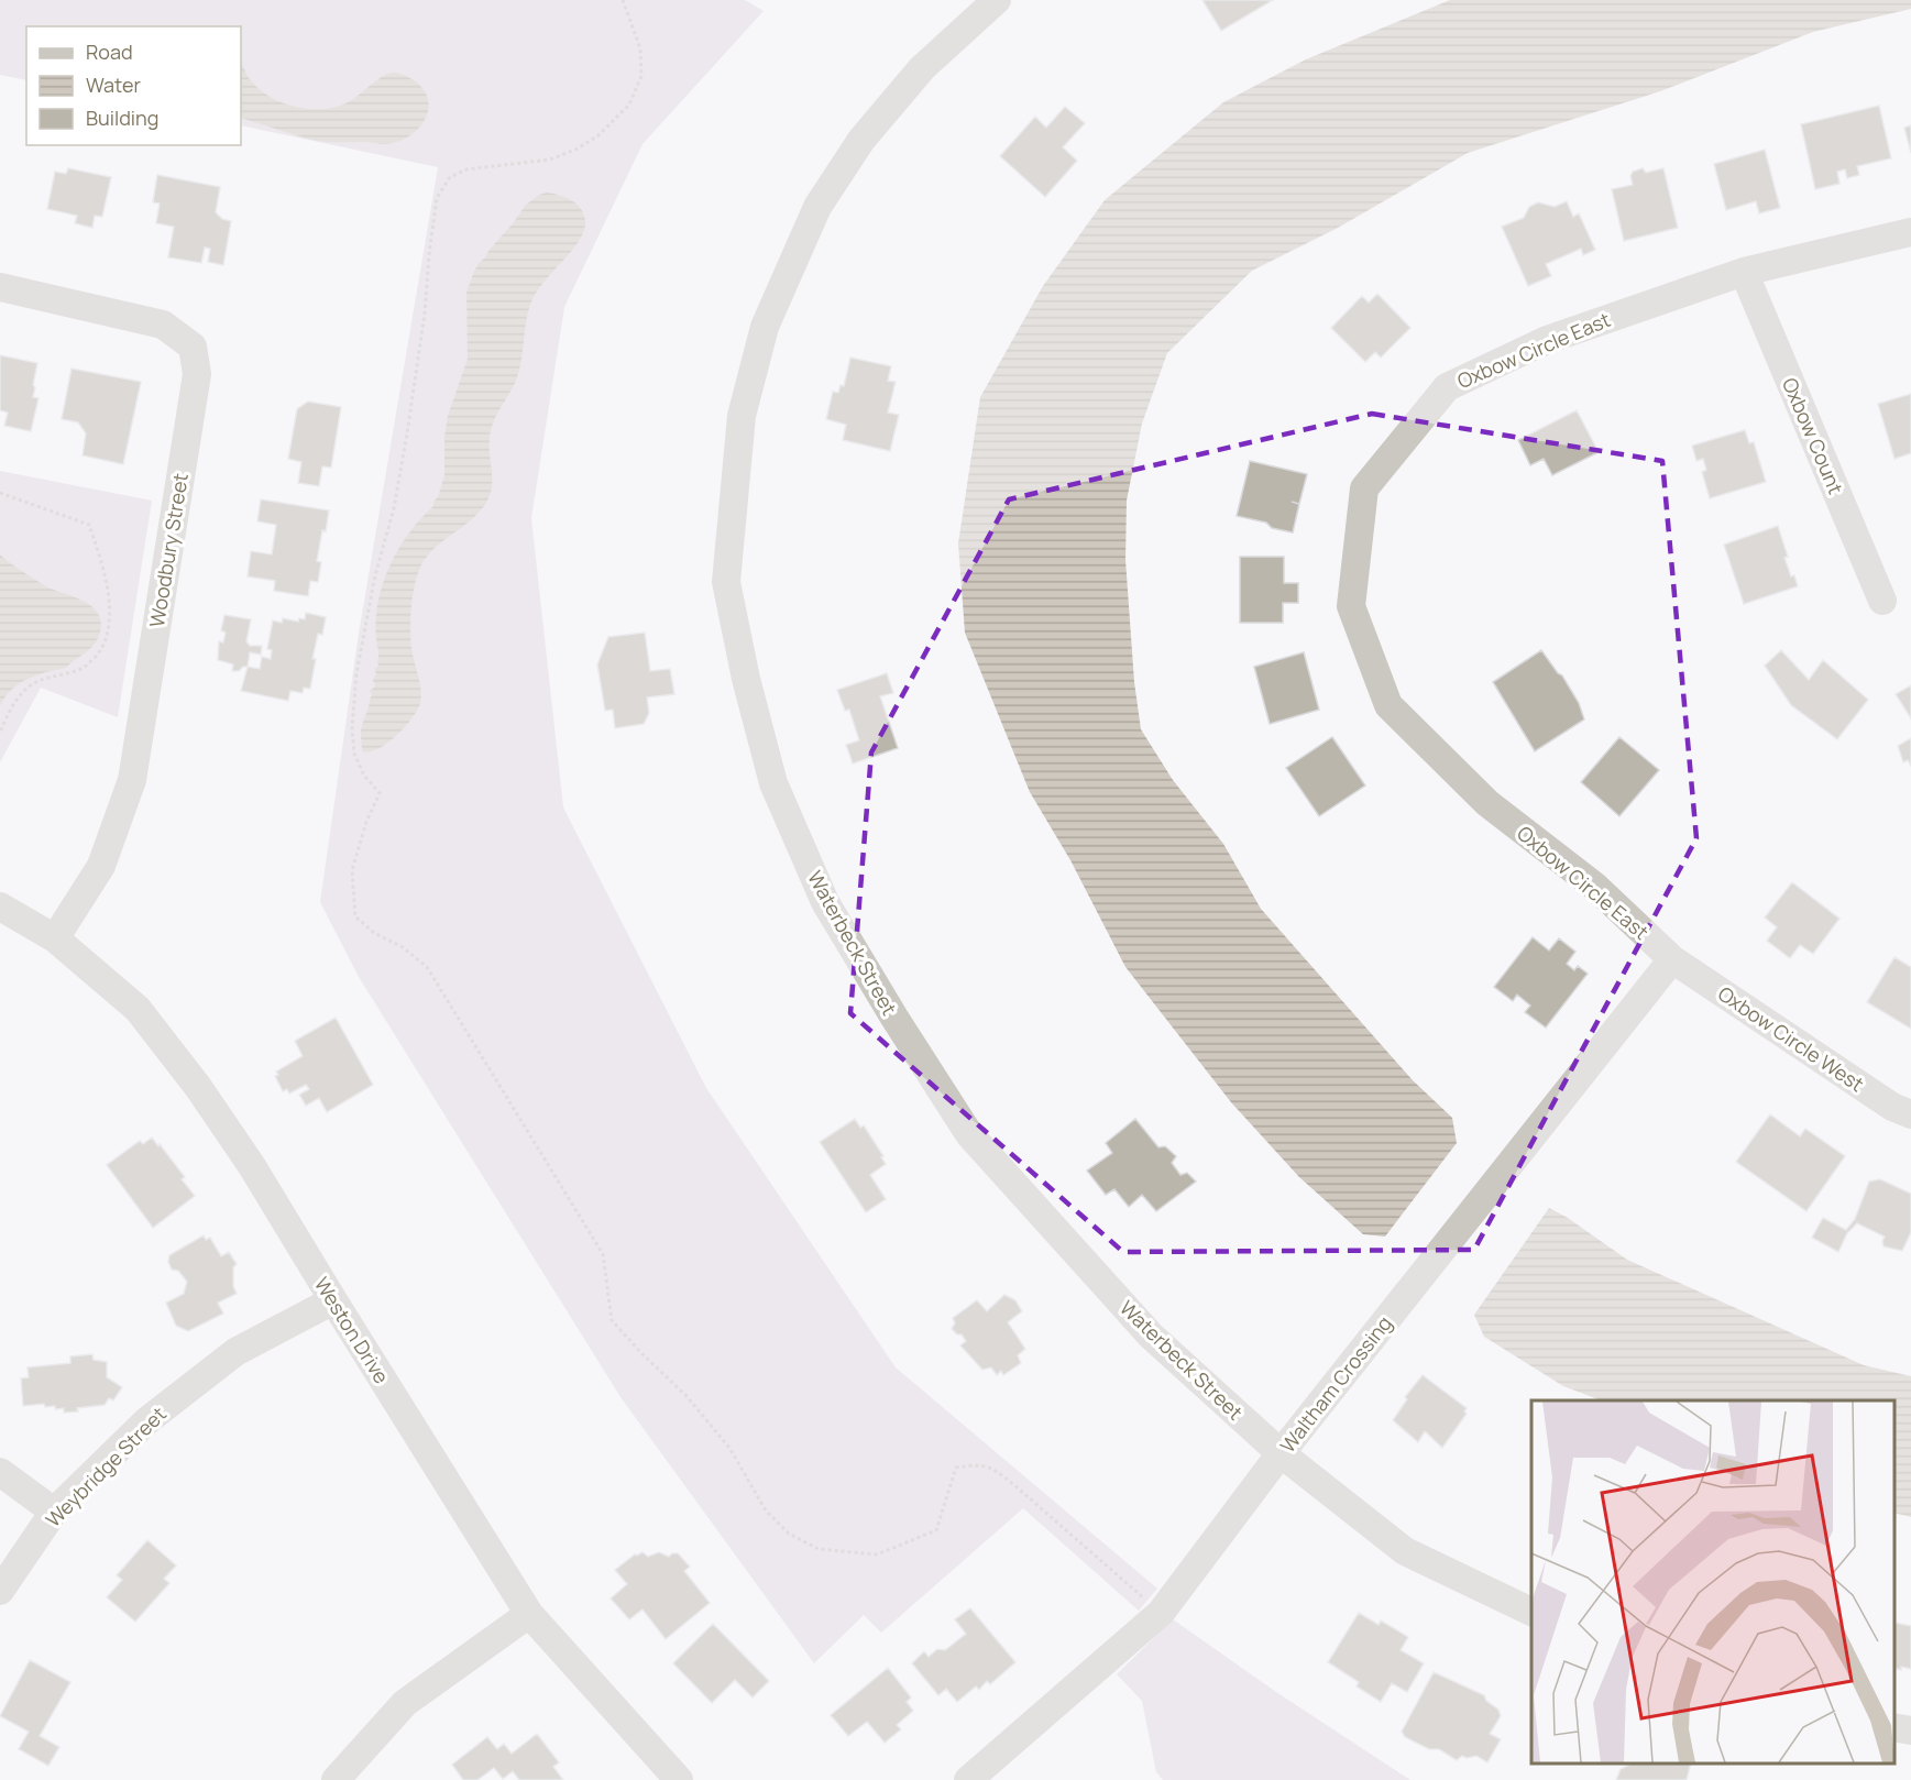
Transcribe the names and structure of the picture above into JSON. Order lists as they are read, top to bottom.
{
  "streets": {
    "street": [
      "Oxbow Circle East",
      "Oxbow Count",
      "Woodbury Street",
      "Waterbeck Street",
      "Oxbow Circle West",
      "Weston Drive",
      "Waltham Crossing",
      "Weybridge Street"
    ]
  },
  "crossings": [
    ["Oxbow Circle East", "Oxbow Count"],
    ["Oxbow Circle East", "Oxbow Circle West"],
    ["Oxbow Circle East", "Waltham Crossing"],
    ["Woodbury Street", "Weston Drive"],
    ["Waterbeck Street", "Waltham Crossing"],
    ["Oxbow Circle West", "Waltham Crossing"],
    ["Weston Drive", "Weybridge Street"]
  ],
  "legend": ["Road", "Water", "Building"]
}
